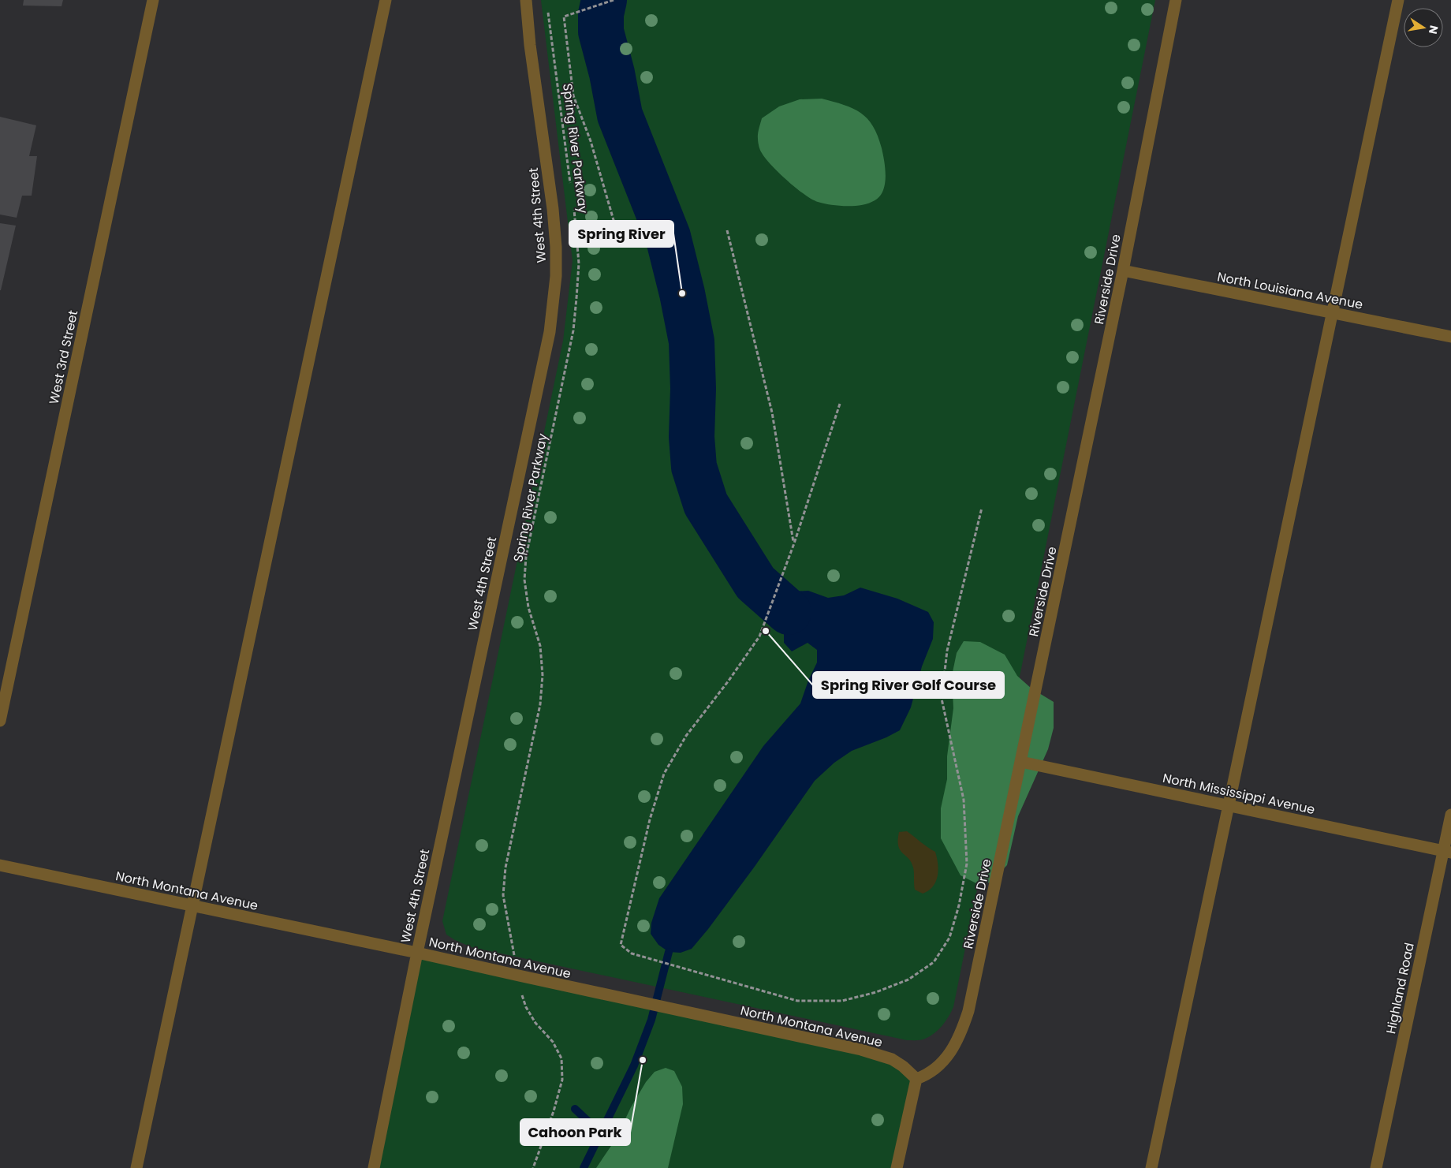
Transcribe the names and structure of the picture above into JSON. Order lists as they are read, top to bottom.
{
  "streets": {
    "street": [
      "West 4th Street",
      "Riverside Drive",
      "North Louisiana Avenue",
      "West 3rd Street",
      "North Mississippi Avenue",
      "North Montana Avenue",
      "Highland Road"
    ],
    "path": ["Spring River Parkway"]
  },
  "crossings": [
    ["Spring River Parkway", "North Montana Avenue"],
    ["West 4th Street", "North Montana Avenue"],
    ["Riverside Drive", "North Louisiana Avenue"],
    ["Riverside Drive", "North Mississippi Avenue"],
    ["Riverside Drive", "North Montana Avenue"],
    ["North Mississippi Avenue", "Highland Road"]
  ],
  "places": ["Spring River", "Spring River Golf Course", "Cahoon Park"],
  "north": "right"
}
